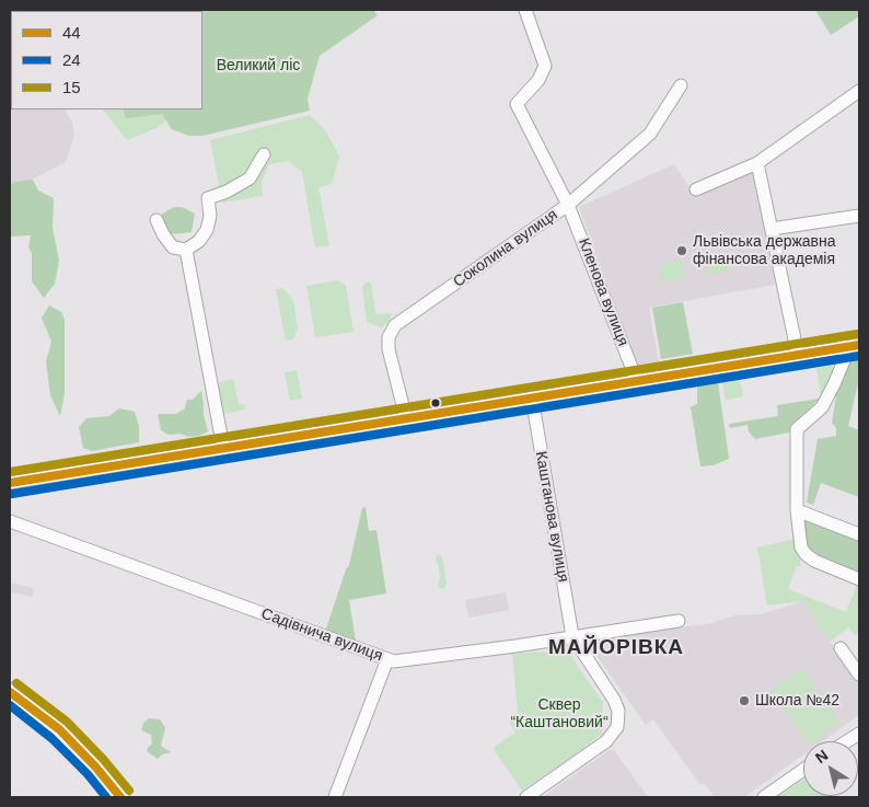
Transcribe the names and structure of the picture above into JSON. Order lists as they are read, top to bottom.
{
  "streets": {
    "street": [
      "Соколина вулиця",
      "Кленова вулиця",
      "Каштанова вулиця",
      "Садівнича вулиця"
    ]
  },
  "crossings": [
    ["Соколина вулиця", "Кленова вулиця"],
    ["Каштанова вулиця", "Садівнича вулиця"]
  ],
  "districts": ["МАЙОРІВКА"],
  "parks": ["Великий ліс", "Сквер “Каштановий“"],
  "places": ["Львівська державна фінансова академія", "Школа №42"],
  "lines": ["transit line 15", "transit line 44", "transit line 24"],
  "legend": ["44", "24", "15"],
  "north": "top left"
}
